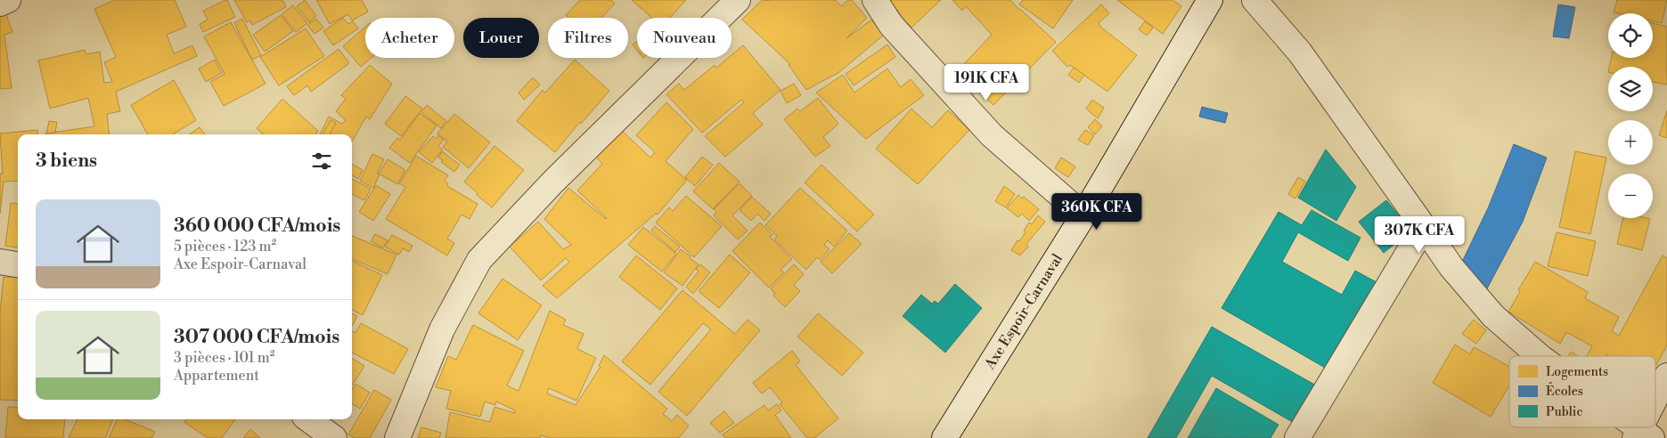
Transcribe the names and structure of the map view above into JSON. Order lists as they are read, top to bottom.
{
  "streets": {
    "street": ["Axe Espoir-Carnaval"]
  },
  "legend": ["Logements", "Écoles", "Public"],
  "page": {
    "map_buttons": ["+", "−"],
    "chip": [
      "Acheter",
      "Louer",
      "Filtres",
      "Nouveau"
    ],
    "price": ["191K CFA", "360K CFA", "307K CFA"],
    "heading": "3 biens",
    "list": [
      {
        "name": "360 000 CFA/mois",
        "note": "5 pièces · 123 m² · Axe Espoir-Carnaval"
      },
      {
        "name": "307 000 CFA/mois",
        "note": "3 pièces · 101 m² · Appartement"
      }
    ]
  }
}
